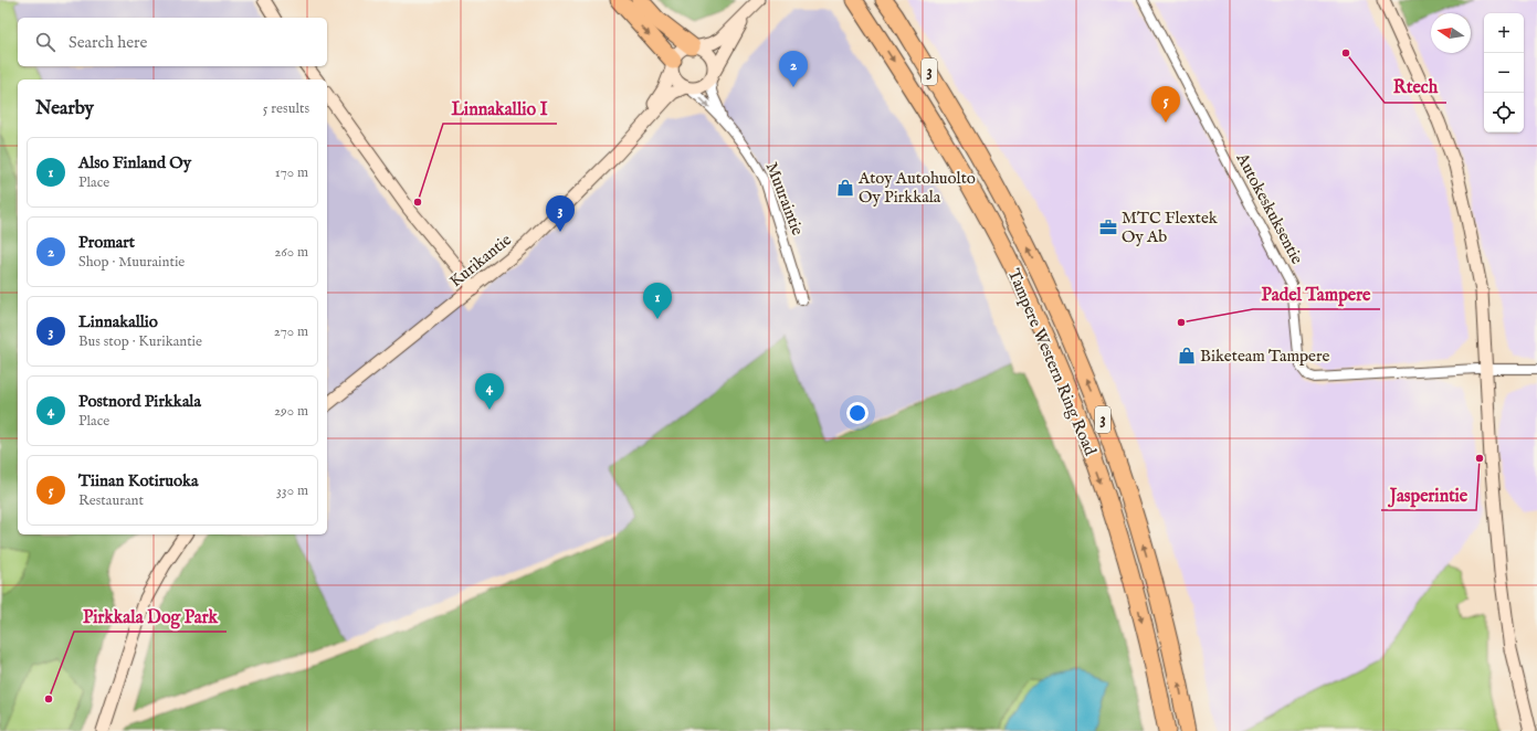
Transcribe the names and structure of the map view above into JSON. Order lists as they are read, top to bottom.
{
  "streets": {
    "highway": ["3", "Tampere Western Ring Road"],
    "main road": ["Kurikantie"],
    "street": ["Muuraintie", "Autokeskuksentie"]
  },
  "crossings": [
    ["Muuraintie", "Kurikantie"]
  ],
  "places": {
    "other": [
      "Rtech",
      "Linnakallio I",
      "Padel Tampere",
      "Jasperintie",
      "Pirkkala Dog Park"
    ],
    "shop": ["Atoy Autohuolto Oy Pirkkala", "Biketeam Tampere"],
    "office": ["MTC Flextek Oy Ab"]
  },
  "north": "left",
  "page": {
    "map_buttons": ["+", "−"],
    "search": "Search here",
    "pins": [
      "2",
      "5",
      "3",
      "1",
      "4"
    ],
    "heading": ["Nearby", "5 results"],
    "list": [
      {
        "mark": "1",
        "name": "Also Finland Oy",
        "note": "Place",
        "value": "170 m"
      },
      {
        "mark": "2",
        "name": "Promart",
        "note": "Shop · Muuraintie",
        "value": "260 m"
      },
      {
        "mark": "3",
        "name": "Linnakallio",
        "note": "Bus stop · Kurikantie",
        "value": "270 m"
      },
      {
        "mark": "4",
        "name": "Postnord Pirkkala",
        "note": "Place",
        "value": "290 m"
      },
      {
        "mark": "5",
        "name": "Tiinan Kotiruoka",
        "note": "Restaurant",
        "value": "330 m"
      }
    ]
  }
}
